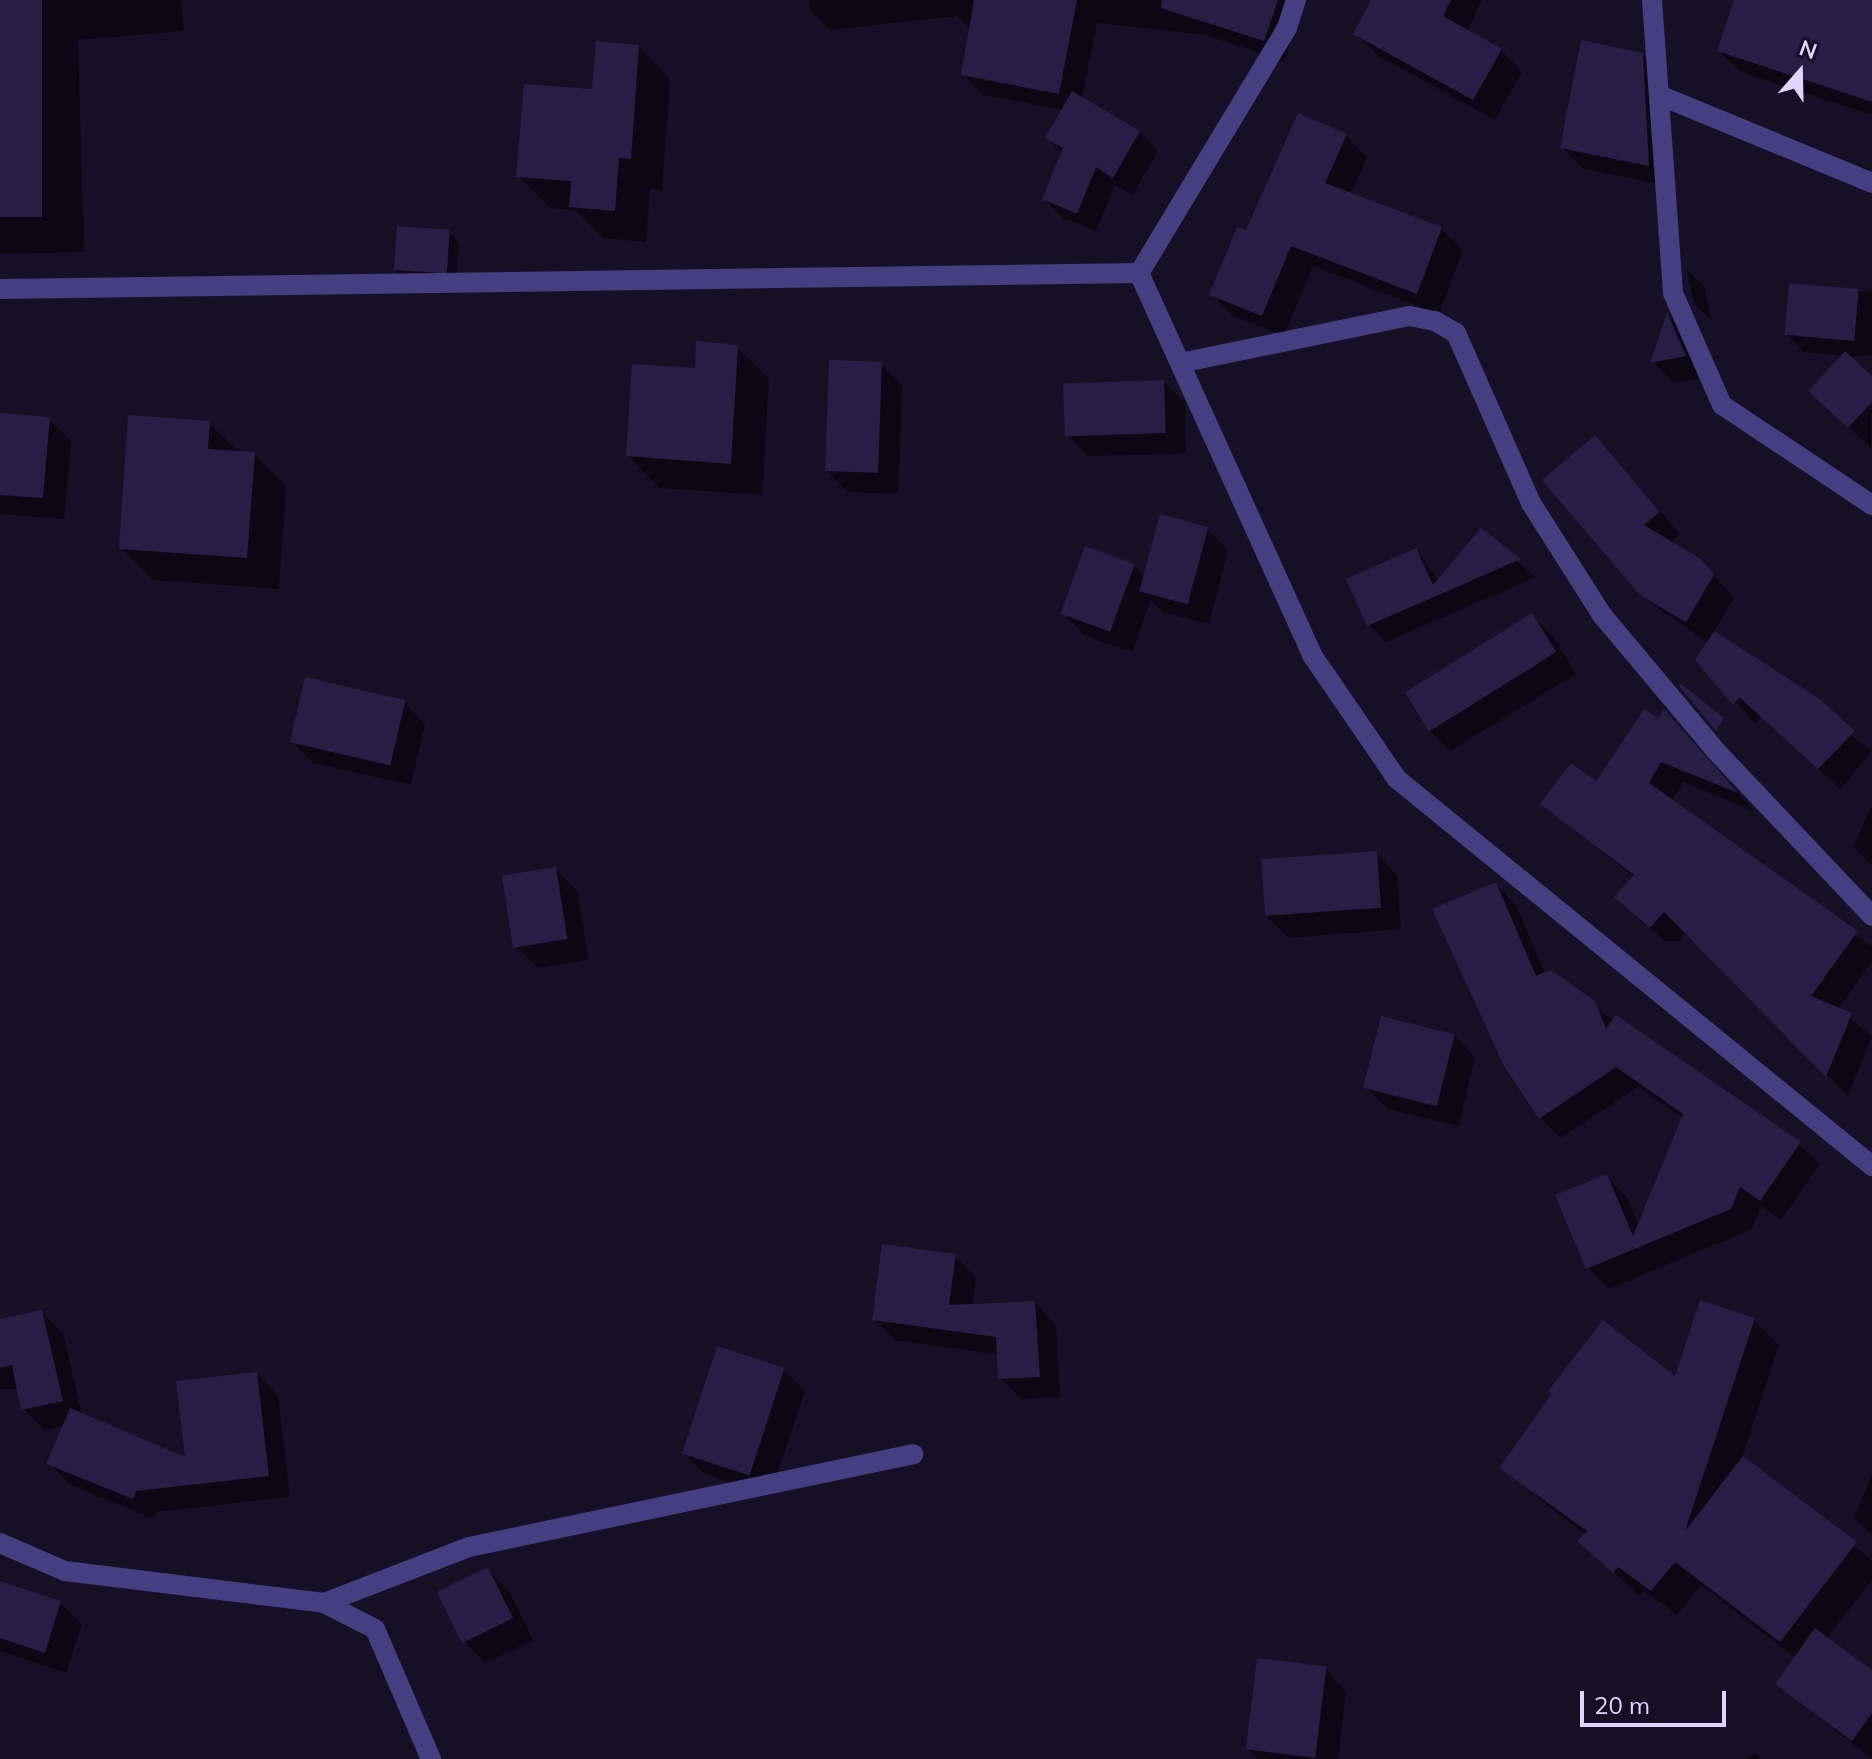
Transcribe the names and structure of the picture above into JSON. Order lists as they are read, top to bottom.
{
  "scale_bar": "20 m",
  "north": "top"
}
